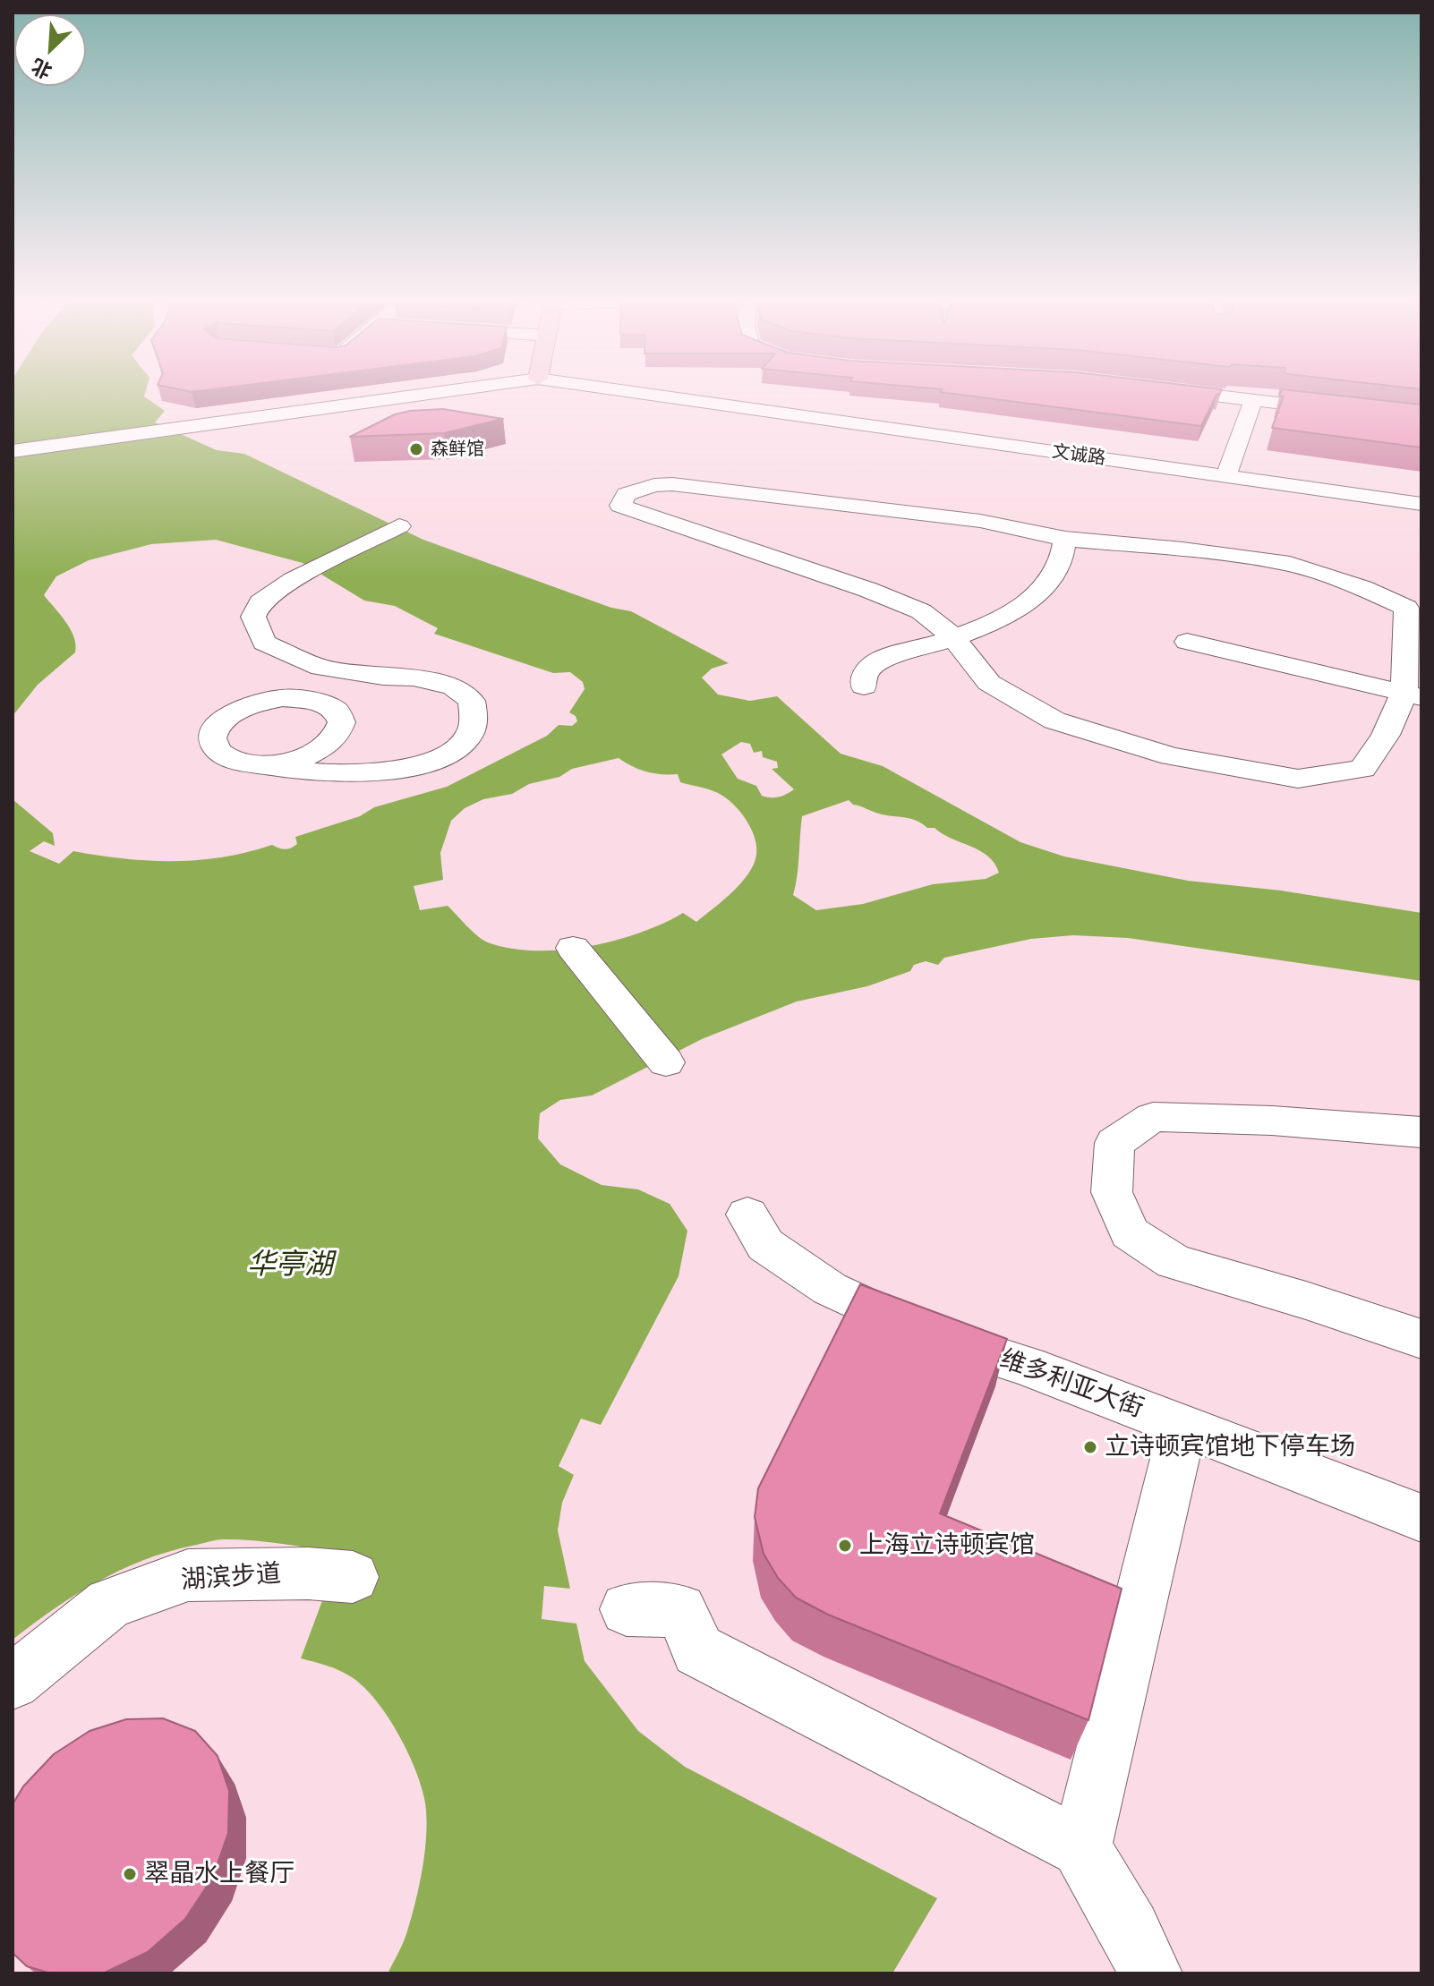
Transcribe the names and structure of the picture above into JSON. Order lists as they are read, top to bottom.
{
  "streets": {
    "street": ["文诚路", "维多利亚大街", "湖滨步道"]
  },
  "water": ["华亭湖"],
  "places": [
    "森鲜馆",
    "立诗顿宾馆地下停车场",
    "上海立诗顿宾馆",
    "翠晶水上餐厅"
  ],
  "north": "bottom left"
}
